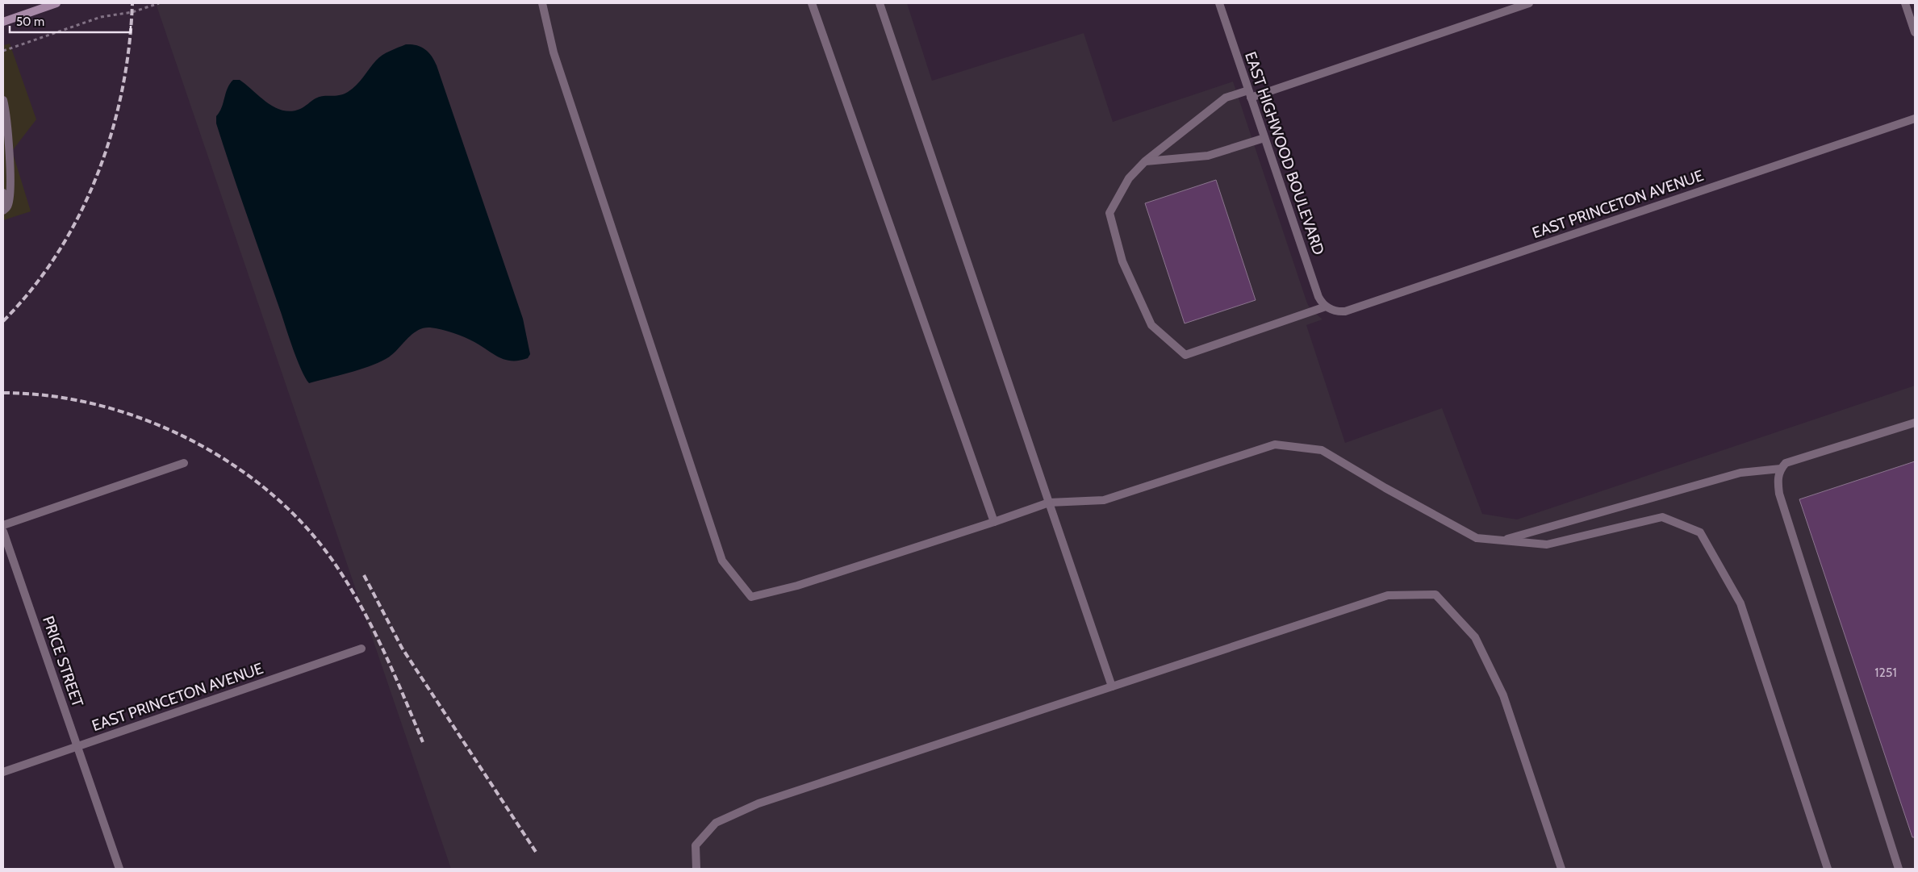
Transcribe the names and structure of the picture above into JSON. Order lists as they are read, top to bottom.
{
  "streets": {
    "street": ["EAST HIGHWOOD BOULEVARD", "EAST PRINCETON AVENUE", "PRICE STREET"]
  },
  "crossings": [
    ["EAST HIGHWOOD BOULEVARD", "EAST PRINCETON AVENUE"],
    ["EAST PRINCETON AVENUE", "PRICE STREET"]
  ],
  "house_numbers": ["1251"],
  "scale_bar": "50 m"
}
